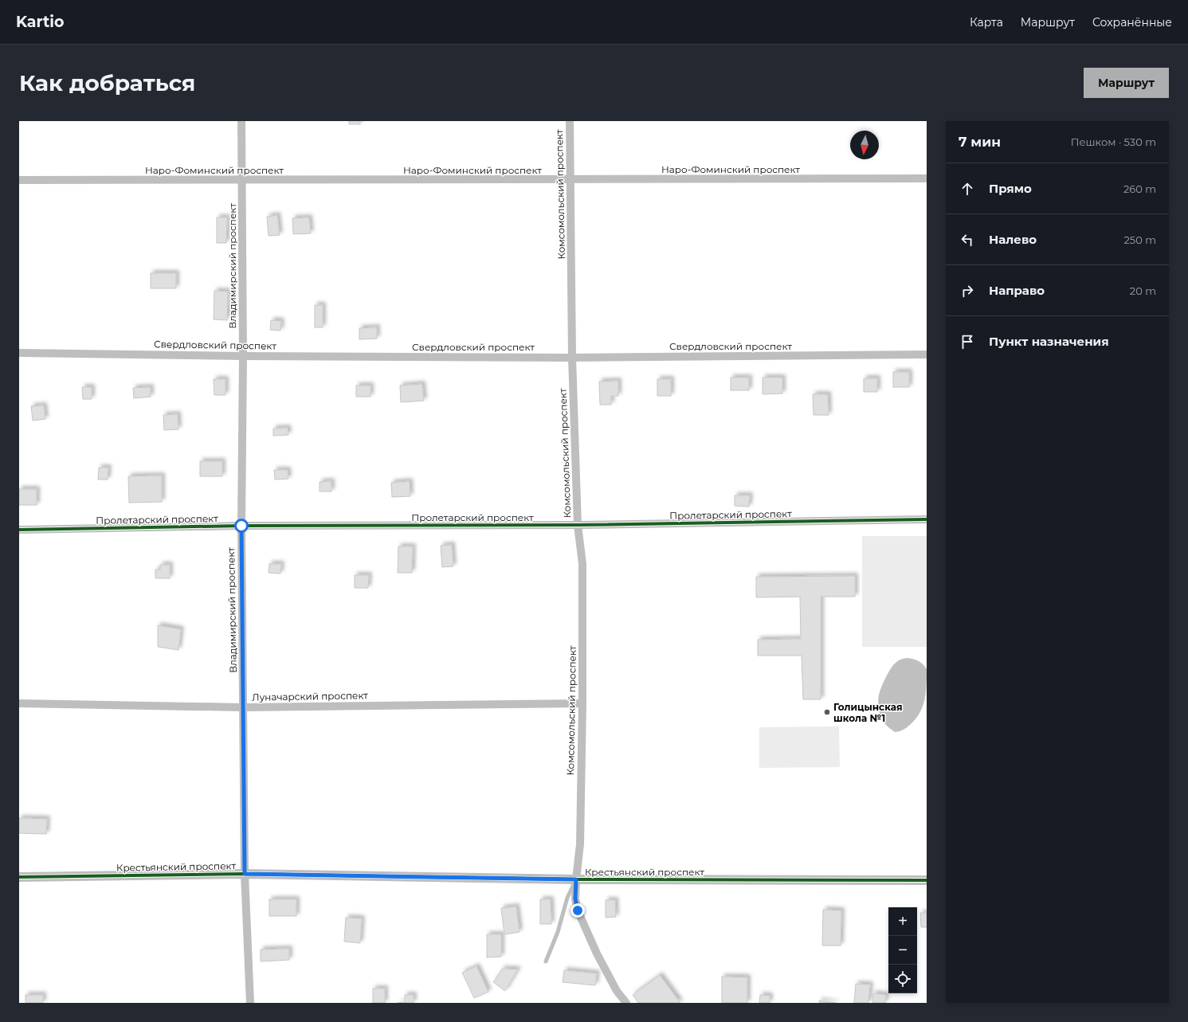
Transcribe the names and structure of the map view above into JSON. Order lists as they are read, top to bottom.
{
  "streets": {
    "street": [
      "Наро-Фоминский проспект",
      "Комсомольский проспект",
      "Владимирский проспект",
      "Свердловский проспект",
      "Пролетарский проспект",
      "Луначарский проспект",
      "Крестьянский проспект"
    ]
  },
  "crossings": [
    ["Наро-Фоминский проспект", "Комсомольский проспект"],
    ["Наро-Фоминский проспект", "Владимирский проспект"],
    ["Комсомольский проспект", "Свердловский проспект"],
    ["Комсомольский проспект", "Пролетарский проспект"],
    ["Комсомольский проспект", "Луначарский проспект"],
    ["Комсомольский проспект", "Крестьянский проспект"],
    ["Владимирский проспект", "Свердловский проспект"],
    ["Владимирский проспект", "Пролетарский проспект"],
    ["Владимирский проспект", "Луначарский проспект"],
    ["Владимирский проспект", "Крестьянский проспект"]
  ],
  "places": ["Голицынская школа №1"],
  "north": "bottom",
  "page": {
    "header": "Kartio",
    "nav": ["Карта", "Маршрут", "Сохранённые"],
    "buttons": "Маршрут",
    "title": "Как добраться",
    "heading": ["7 мин", "Пешком · 530 m"],
    "list": [
      ["Прямо", "260 m"],
      ["Налево", "250 m"],
      ["Направо", "20 m"],
      "Пункт назначения"
    ],
    "map_buttons": ["+", "−"]
  }
}
